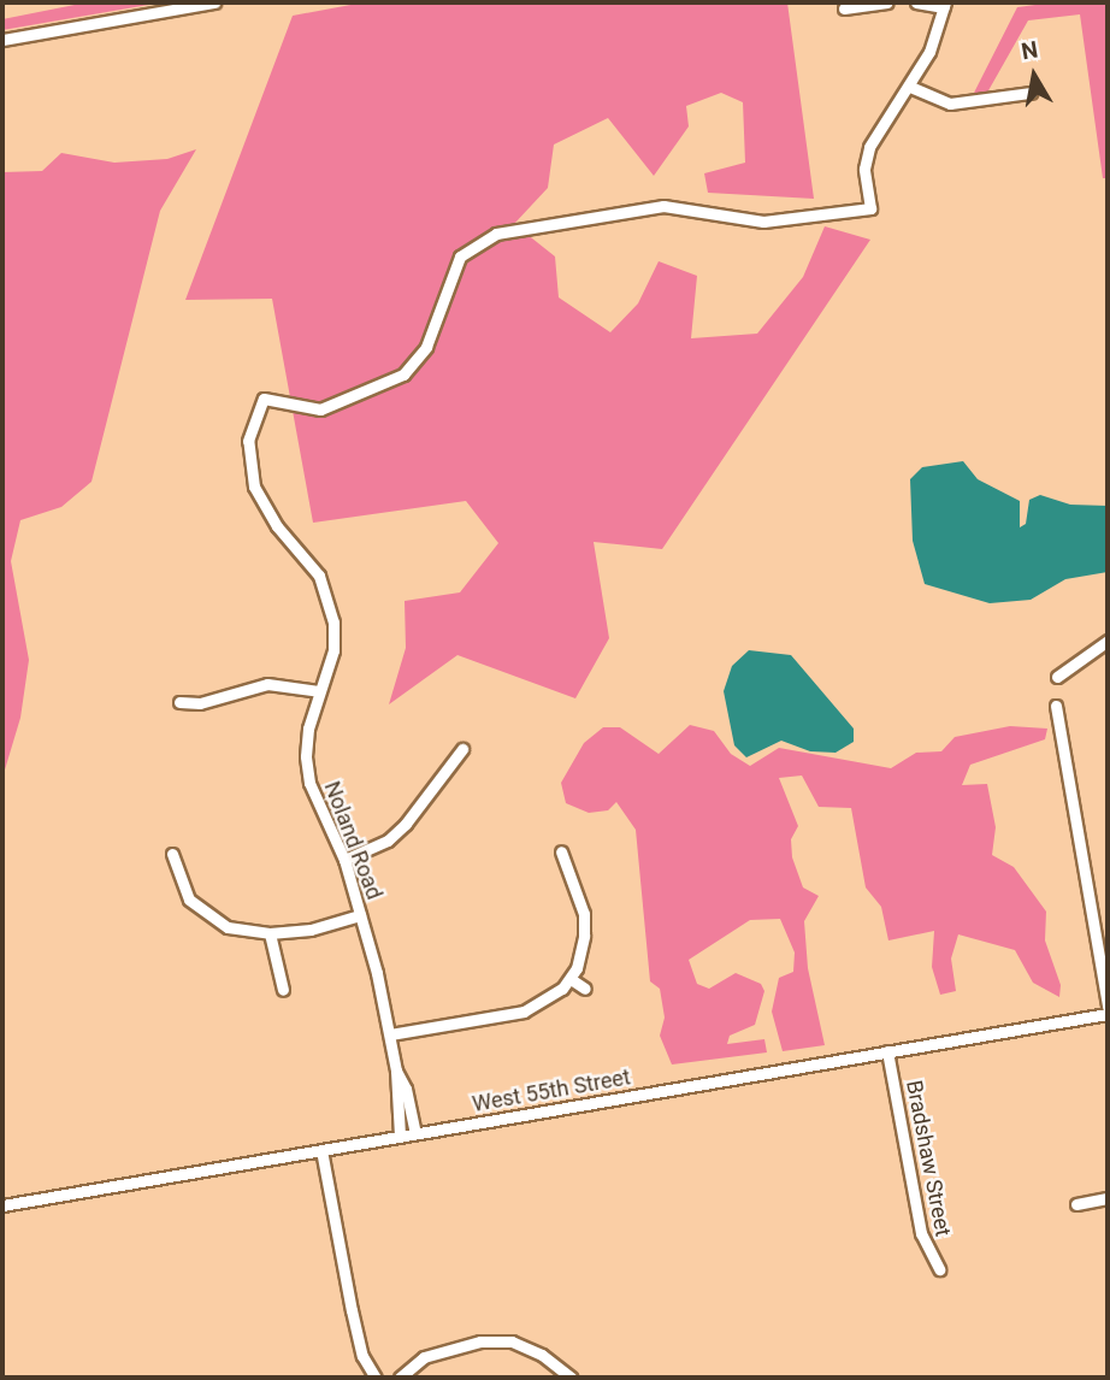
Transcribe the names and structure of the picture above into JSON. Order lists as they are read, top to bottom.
{
  "streets": {
    "street": ["Noland Road", "West 55th Street", "Bradshaw Street"]
  },
  "crossings": [
    ["Noland Road", "West 55th Street"],
    ["West 55th Street", "Bradshaw Street"]
  ],
  "north": "top"
}
